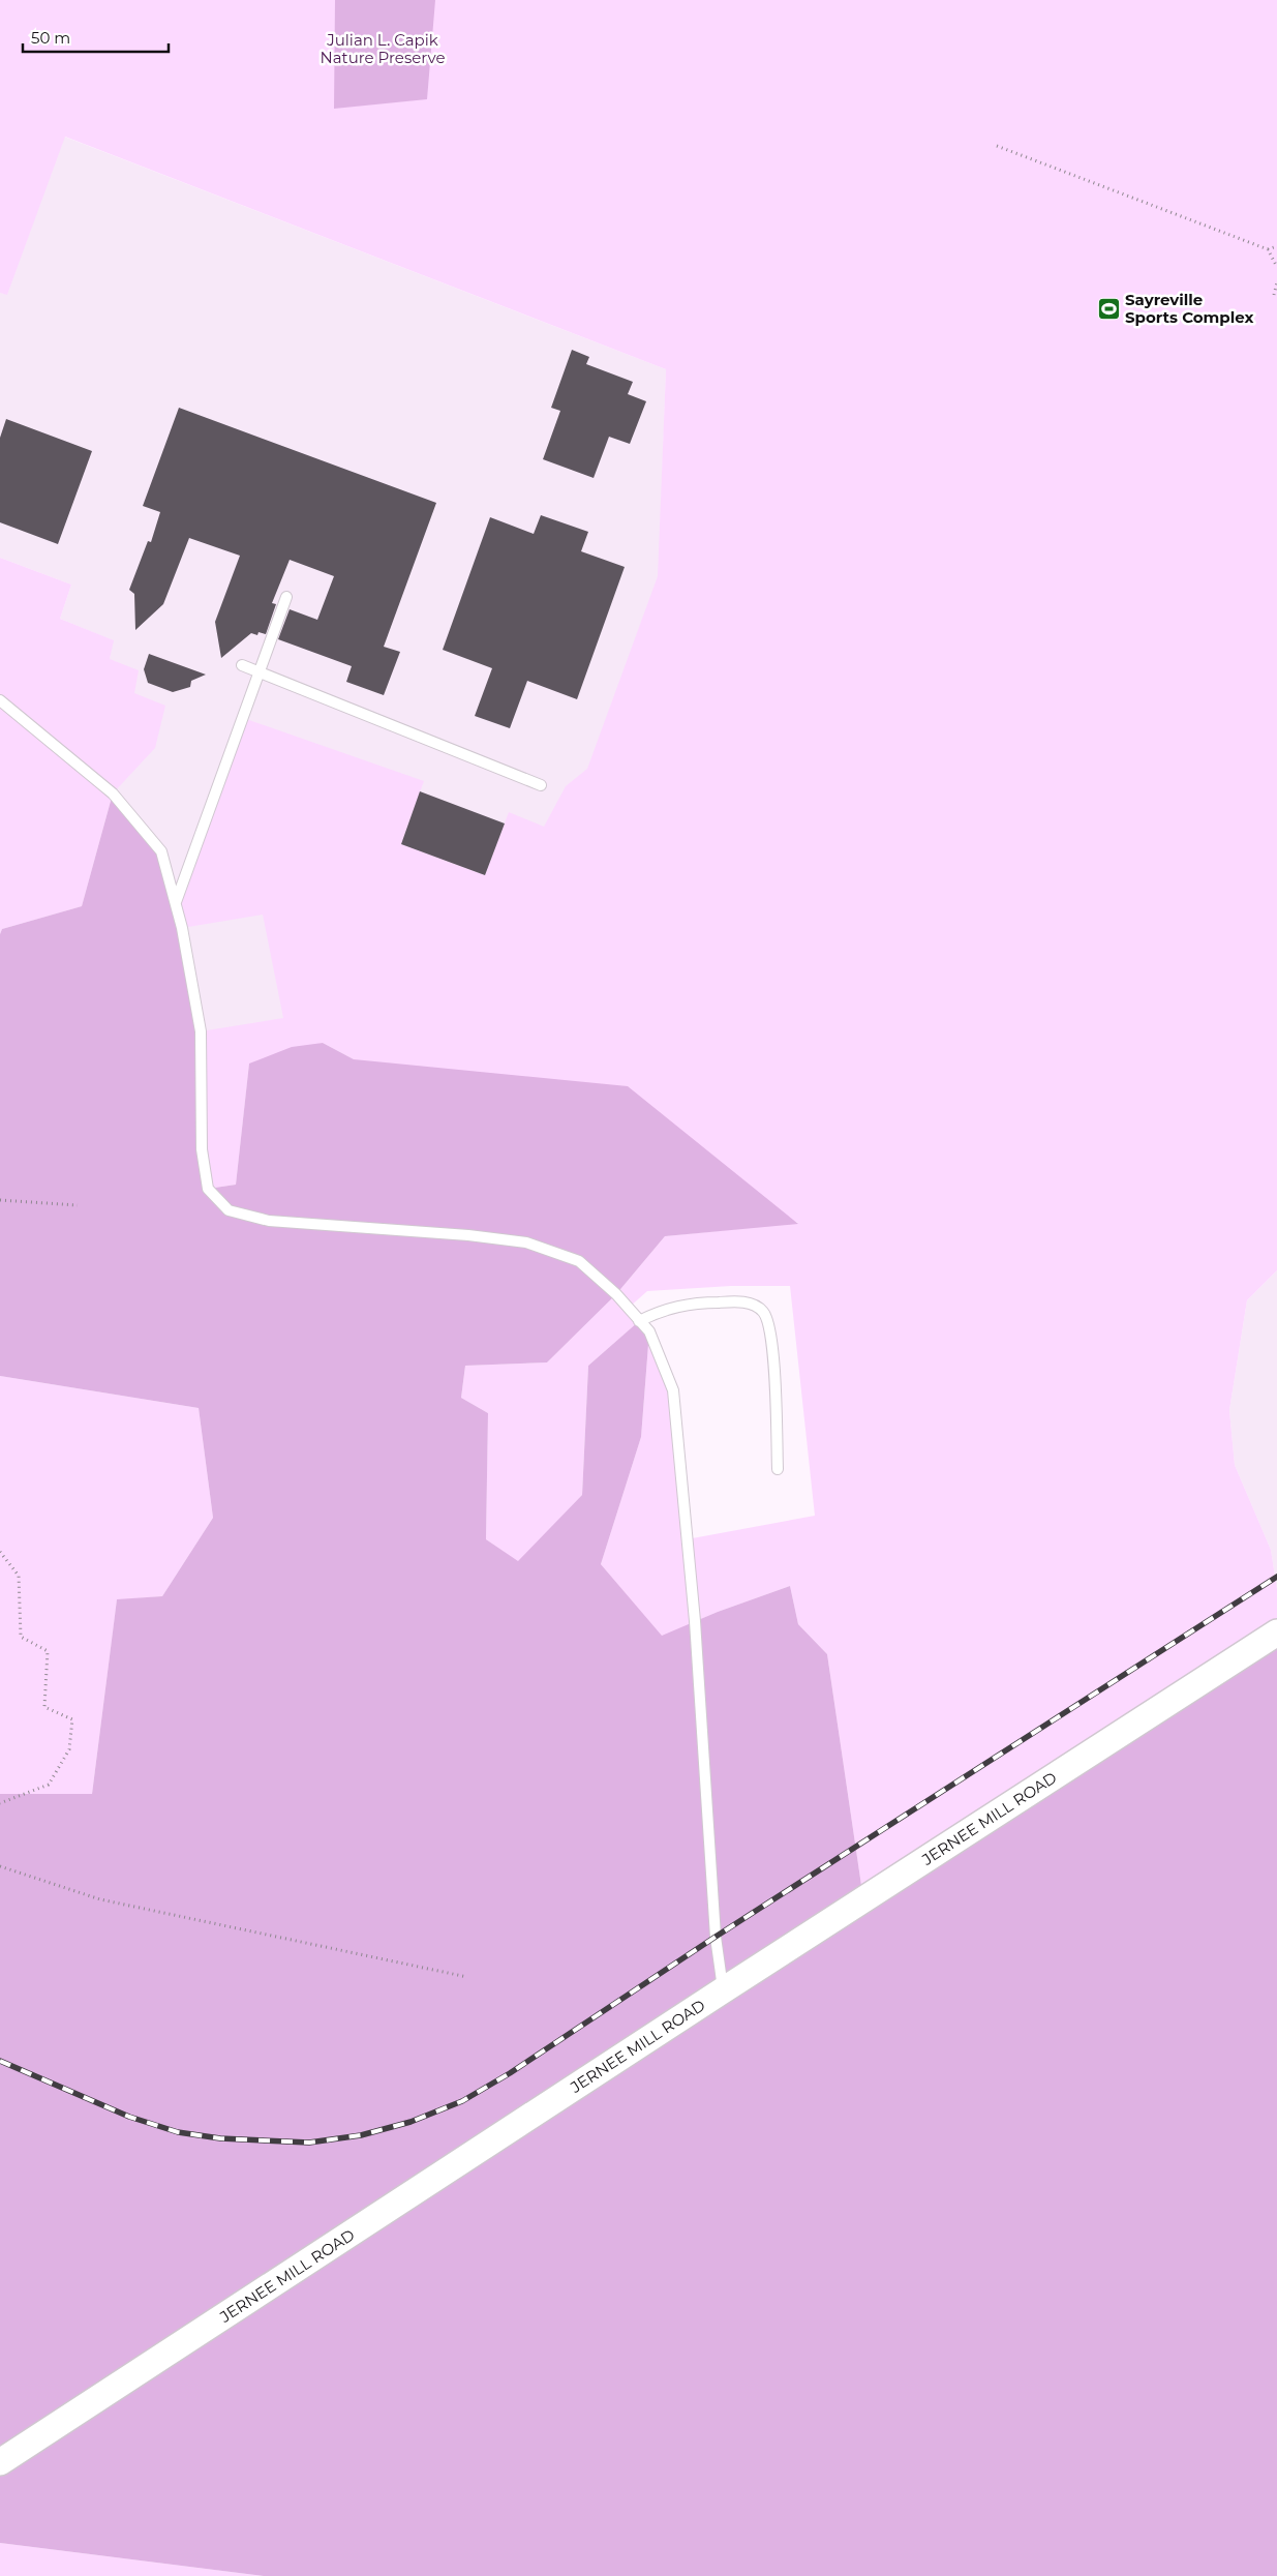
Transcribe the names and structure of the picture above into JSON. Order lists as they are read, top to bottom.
{
  "streets": {
    "street": ["JERNEE MILL ROAD"]
  },
  "parks": ["Julian L. Capik Nature Preserve"],
  "places": {
    "sports": ["Sayreville Sports Complex"]
  },
  "scale_bar": "50 m"
}
